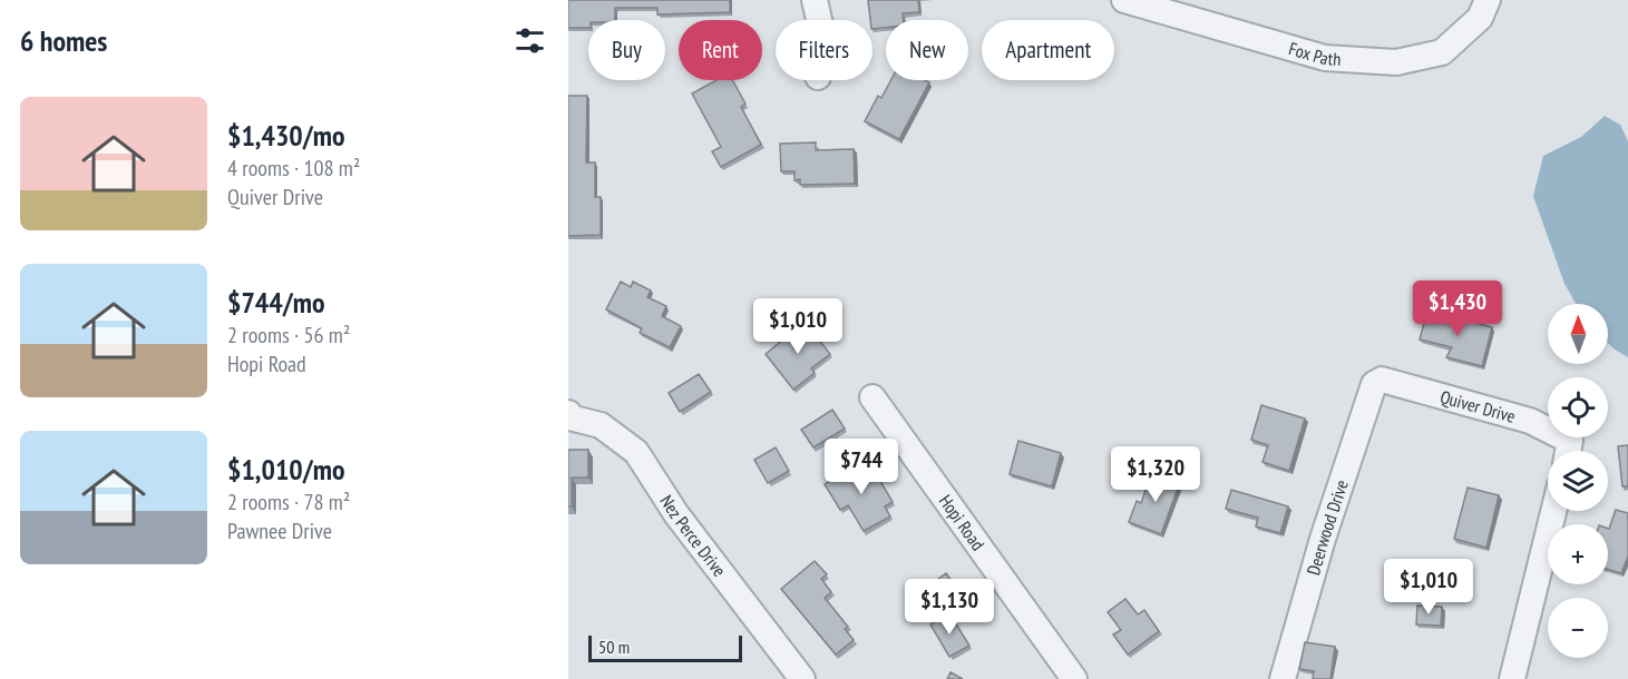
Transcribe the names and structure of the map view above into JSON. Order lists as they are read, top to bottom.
{
  "streets": {
    "street": [
      "Fox Path",
      "Quiver Drive",
      "Hopi Road",
      "Deerwood Drive",
      "Nez Perce Drive"
    ]
  },
  "crossings": [
    ["Quiver Drive", "Deerwood Drive"]
  ],
  "scale_bar": "50 m",
  "north": "top",
  "page": {
    "heading": "6 homes",
    "chip": [
      "Buy",
      "Rent",
      "Filters",
      "New",
      "Apartment"
    ],
    "list": [
      {
        "name": "$1,430/mo",
        "note": "4 rooms · 108 m² · Quiver Drive"
      },
      {
        "name": "$744/mo",
        "note": "2 rooms · 56 m² · Hopi Road"
      },
      {
        "name": "$1,010/mo",
        "note": "2 rooms · 78 m² · Pawnee Drive"
      }
    ],
    "price": [
      "$1,430",
      "$1,010",
      "$744",
      "$1,320",
      "$1,010",
      "$1,130"
    ],
    "map_buttons": ["+", "−"],
    "scale": "50 m"
  }
}
